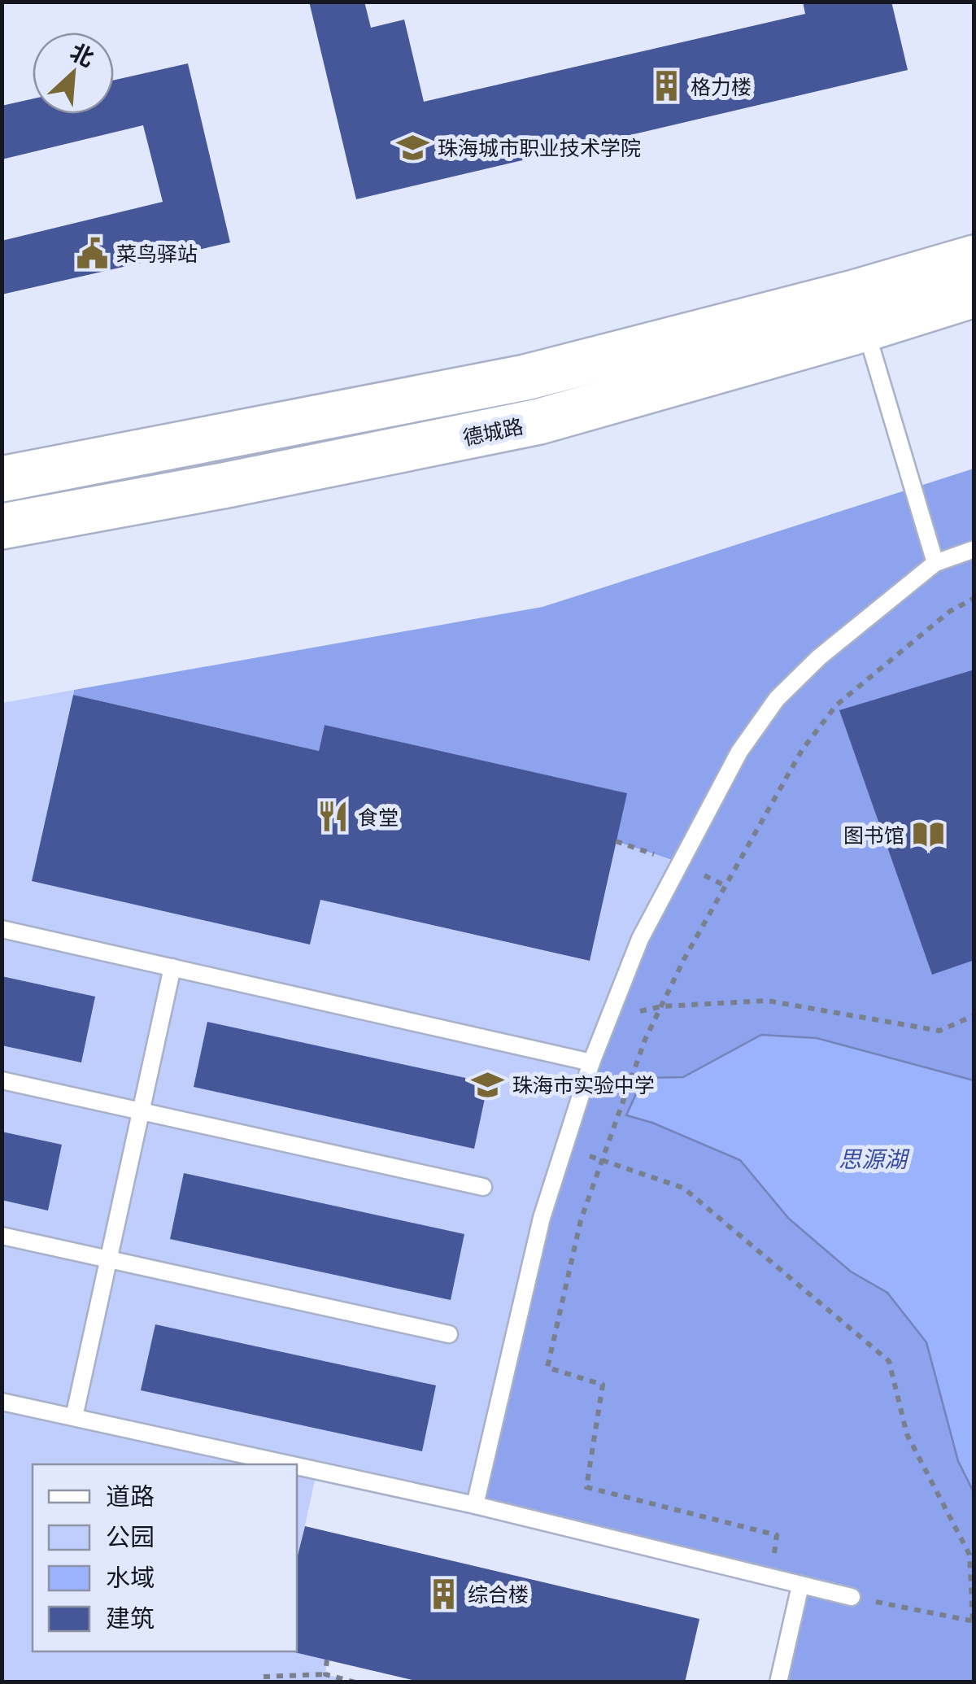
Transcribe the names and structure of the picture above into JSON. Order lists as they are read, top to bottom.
{
  "streets": {
    "street": ["德城路"]
  },
  "water": ["思源湖"],
  "places": {
    "building": ["格力楼", "综合楼"],
    "school or university": ["珠海城市职业技术学院", "珠海市实验中学"],
    "public building": ["菜鸟驿站"],
    "restaurant": ["食堂"],
    "library": ["图书馆"]
  },
  "legend": [
    "道路",
    "公园",
    "水域",
    "建筑"
  ],
  "north": "top right"
}
